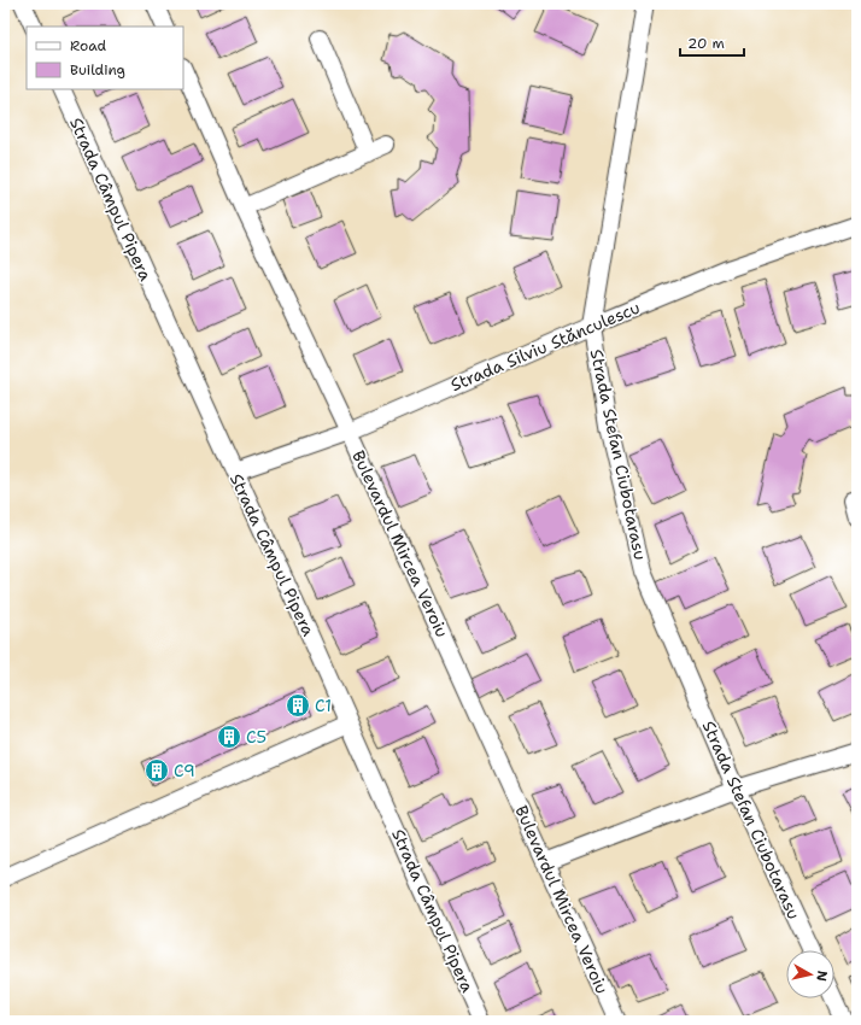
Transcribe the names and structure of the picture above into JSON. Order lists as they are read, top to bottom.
{
  "streets": {
    "street": [
      "Strada Câmpul Pipera",
      "Strada Silviu Stănculescu",
      "Strada Stefan Ciubotarasu",
      "Bulevardul Mircea Veroiu"
    ]
  },
  "crossings": [
    ["Strada Câmpul Pipera", "Strada Silviu Stănculescu"],
    ["Strada Silviu Stănculescu", "Strada Stefan Ciubotarasu"],
    ["Strada Silviu Stănculescu", "Bulevardul Mircea Veroiu"]
  ],
  "places": {
    "building": ["C1", "C5", "C9"]
  },
  "legend": ["Road", "Building"],
  "scale_bar": "20 m",
  "north": "right"
}
